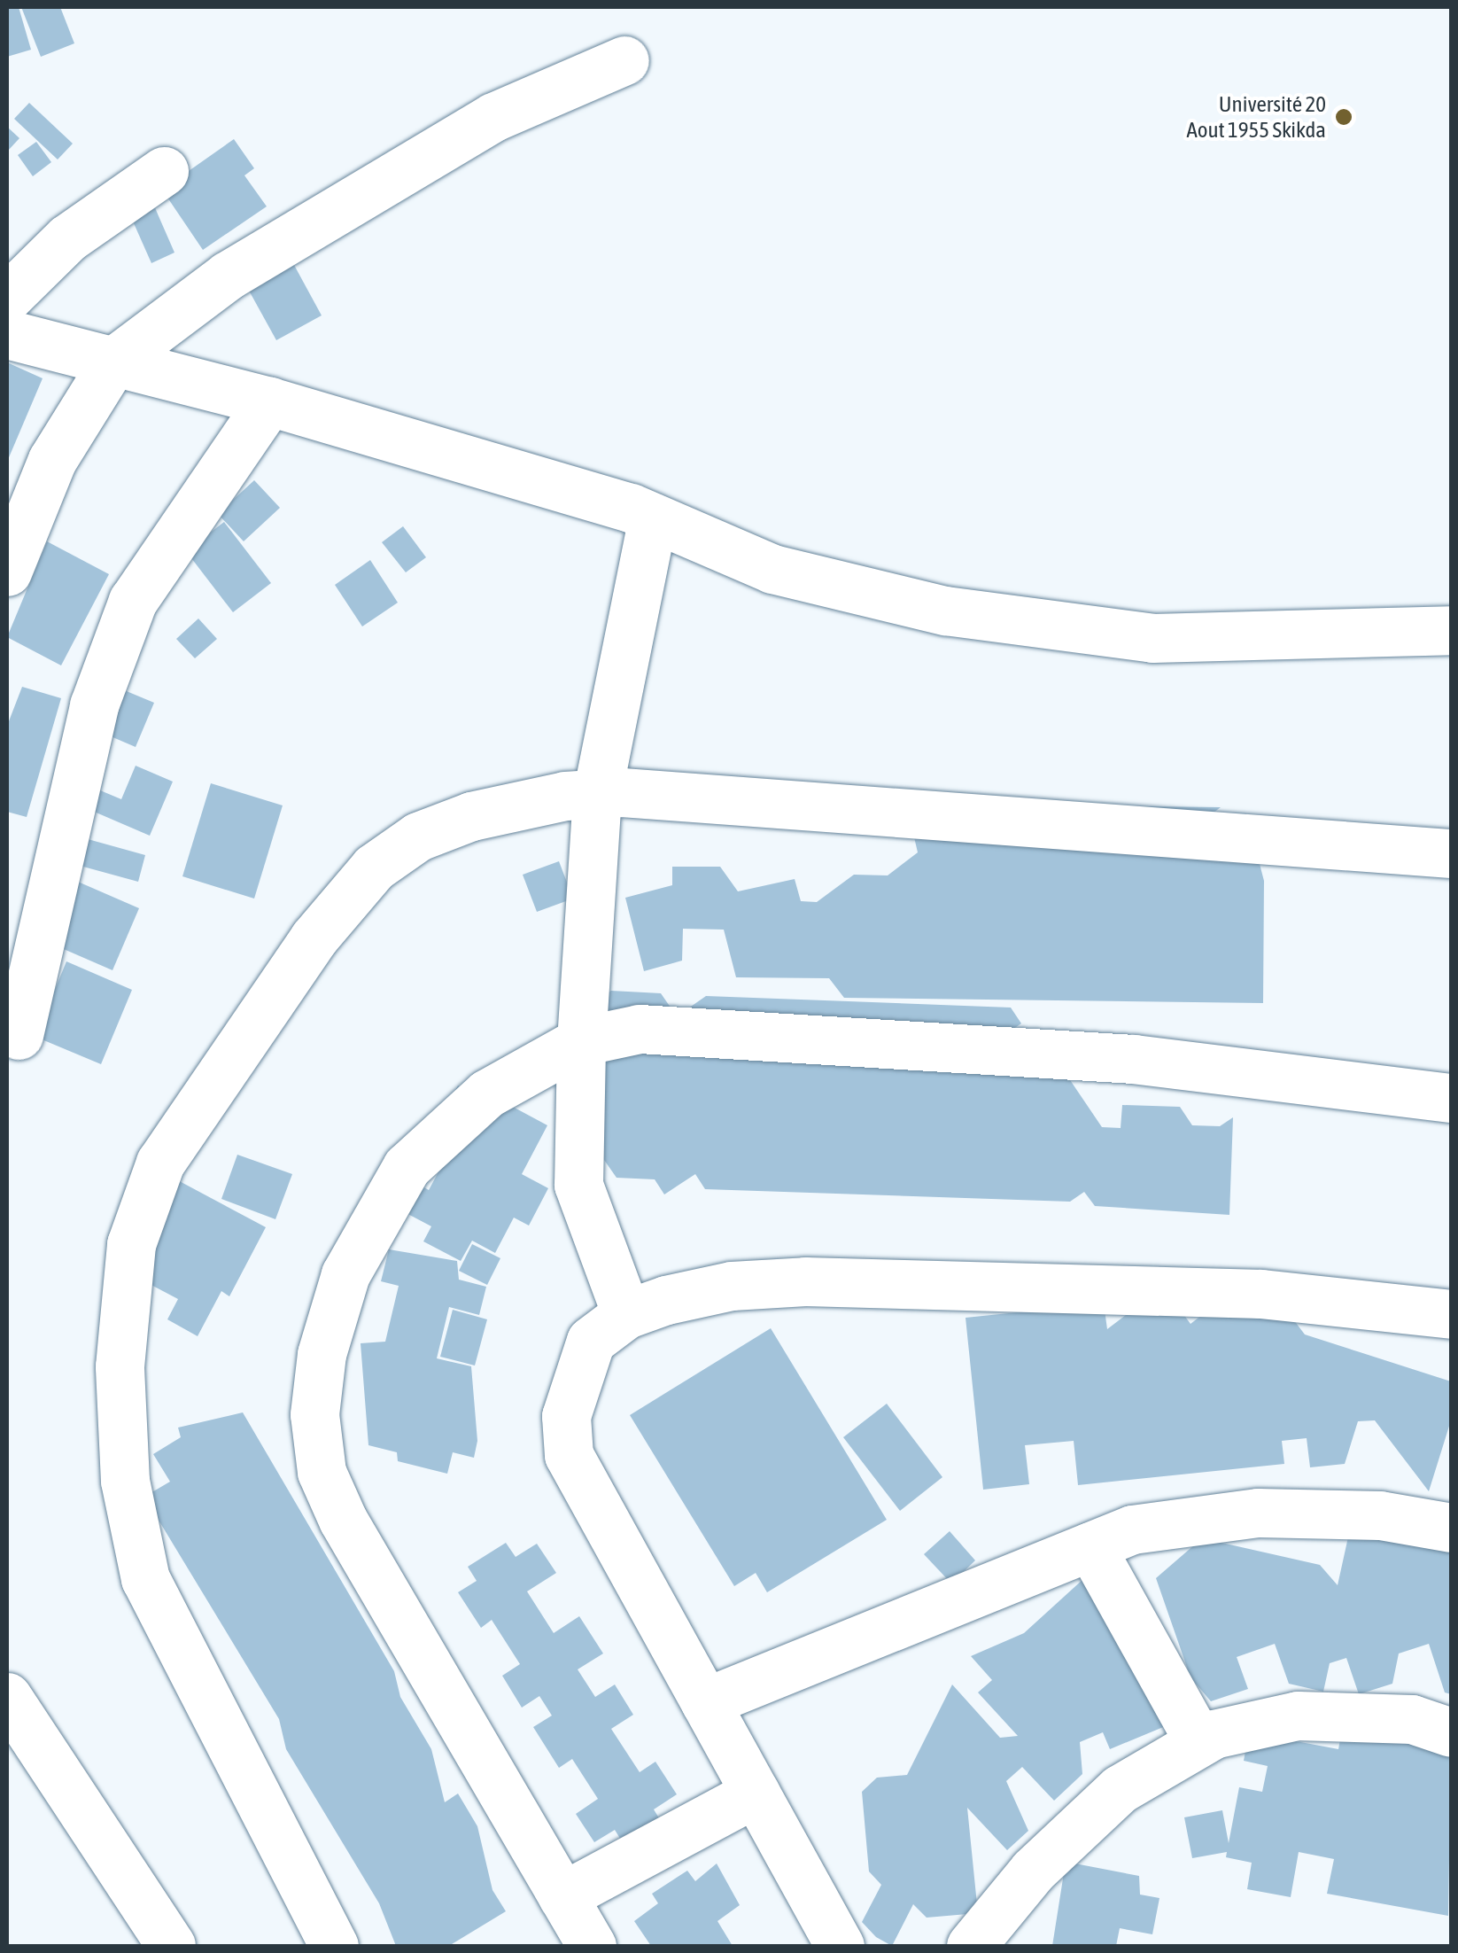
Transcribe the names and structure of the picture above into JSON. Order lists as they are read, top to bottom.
{
  "places": ["Université 20 Aout 1955 Skikda"]
}
